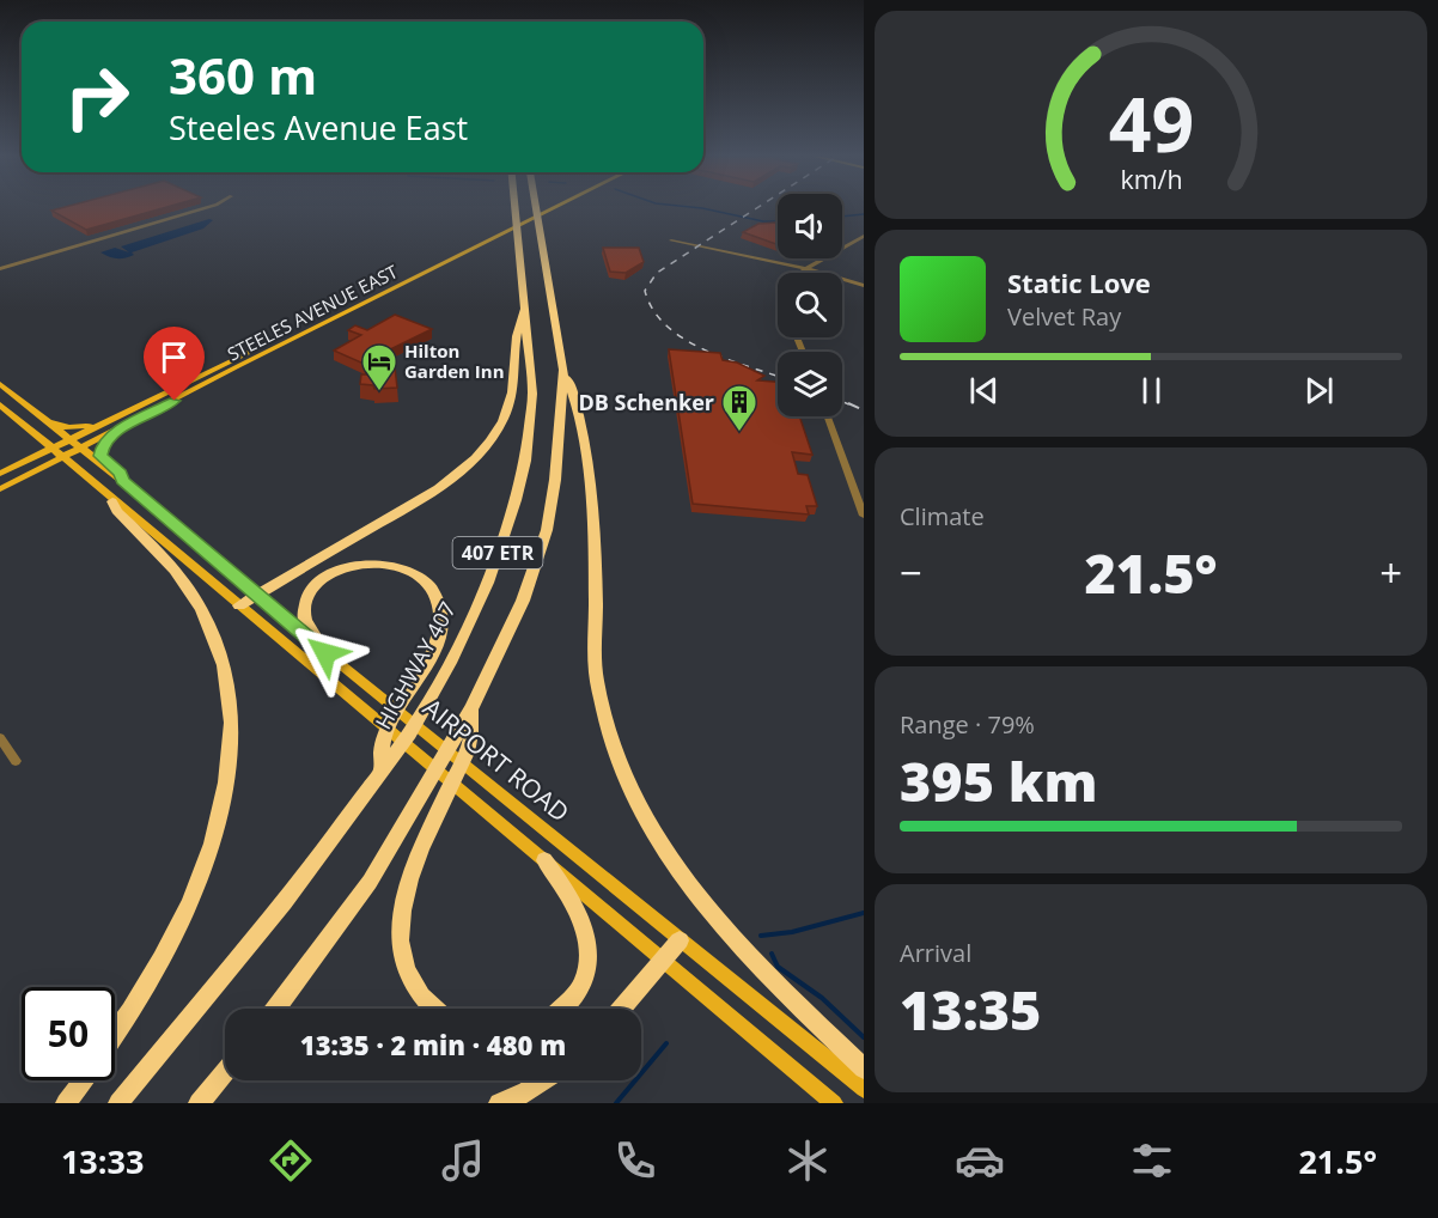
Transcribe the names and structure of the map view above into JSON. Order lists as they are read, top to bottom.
{
  "streets": {
    "highway": ["407 ETR", "HIGHWAY 407"],
    "main road": ["STEELES AVENUE EAST", "AIRPORT ROAD"]
  },
  "crossings": [
    ["STEELES AVENUE EAST", "AIRPORT ROAD"]
  ],
  "places": {
    "hotel": ["Hilton Garden Inn"],
    "building": ["DB Schenker"]
  },
  "page": {
    "turn": ["360 m", "Steeles Avenue East"],
    "song": ["Static Love", "Velvet Ray"],
    "tile": [
      "Climate",
      ["Range · 79%", "395 km"],
      ["Arrival", "13:35"]
    ],
    "heat": ["−", "21.5°", "+"],
    "limit": "50",
    "trip": "13:35 · 2 min · 480 m",
    "tabs": ["13:33", "21.5°"],
    "gauge": ["49", "km/h"]
  }
}
